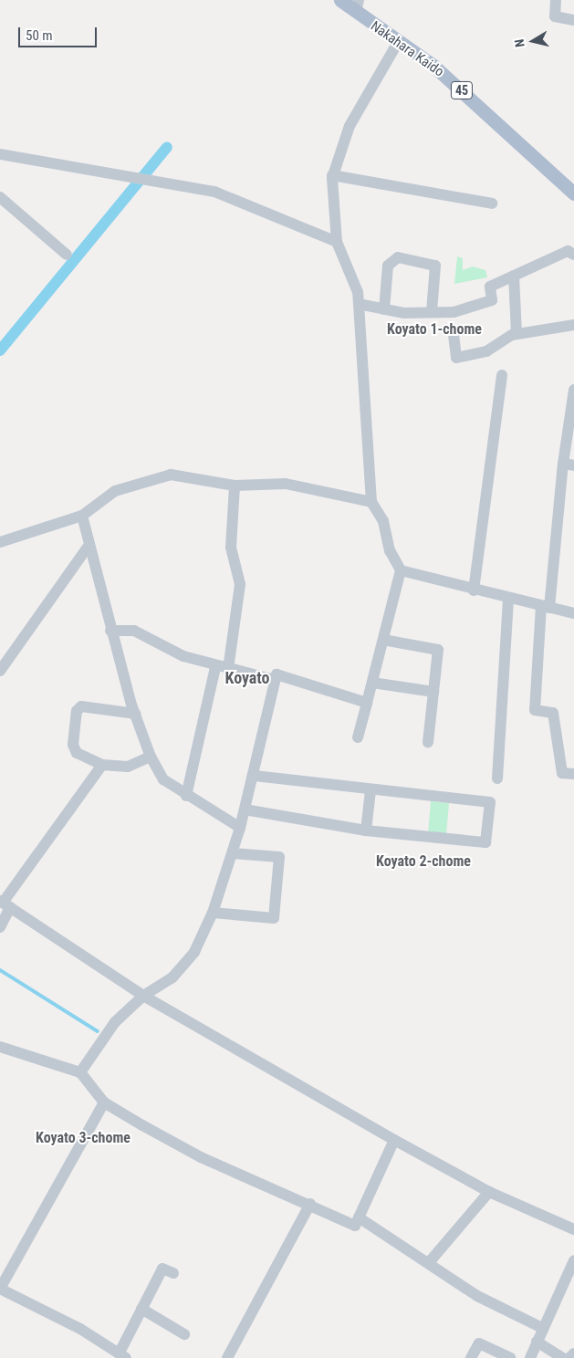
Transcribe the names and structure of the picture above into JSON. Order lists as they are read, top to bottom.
{
  "streets": {
    "main road": ["Nakahara Kaido", "45"]
  },
  "districts": [
    "Koyato 1-chome",
    "Koyato",
    "Koyato 2-chome",
    "Koyato 3-chome"
  ],
  "scale_bar": "50 m",
  "north": "left"
}
